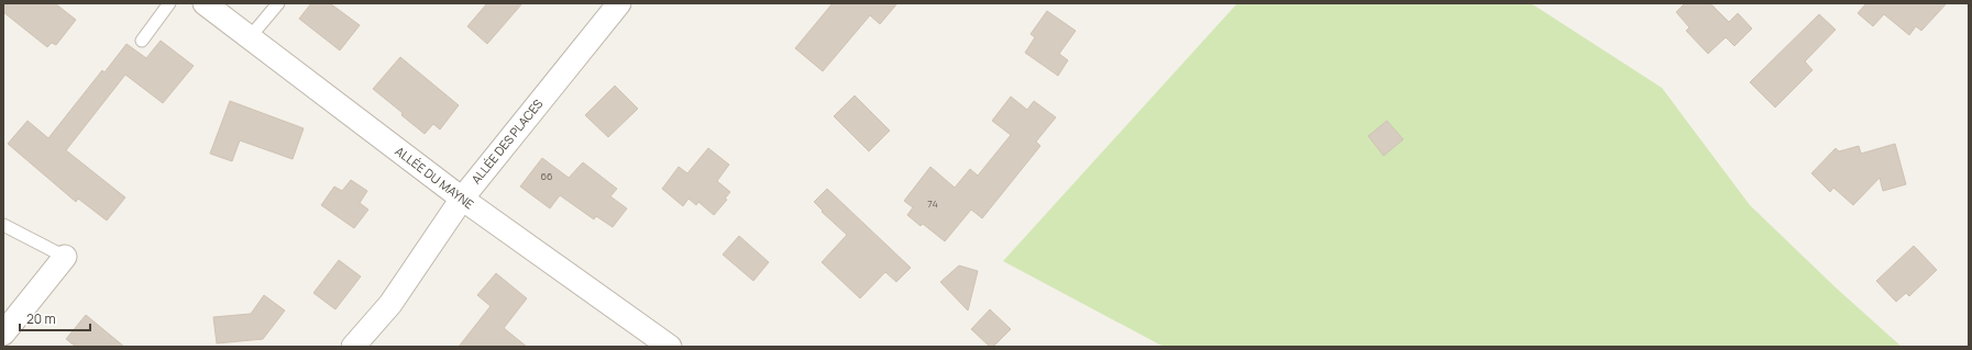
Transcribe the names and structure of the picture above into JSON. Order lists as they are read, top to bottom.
{
  "streets": {
    "street": ["ALLÉE DES PLACES", "ALLÉE DU MAYNE"]
  },
  "crossings": [
    ["ALLÉE DES PLACES", "ALLÉE DU MAYNE"]
  ],
  "house_numbers": ["66", "74"],
  "scale_bar": "20 m"
}
